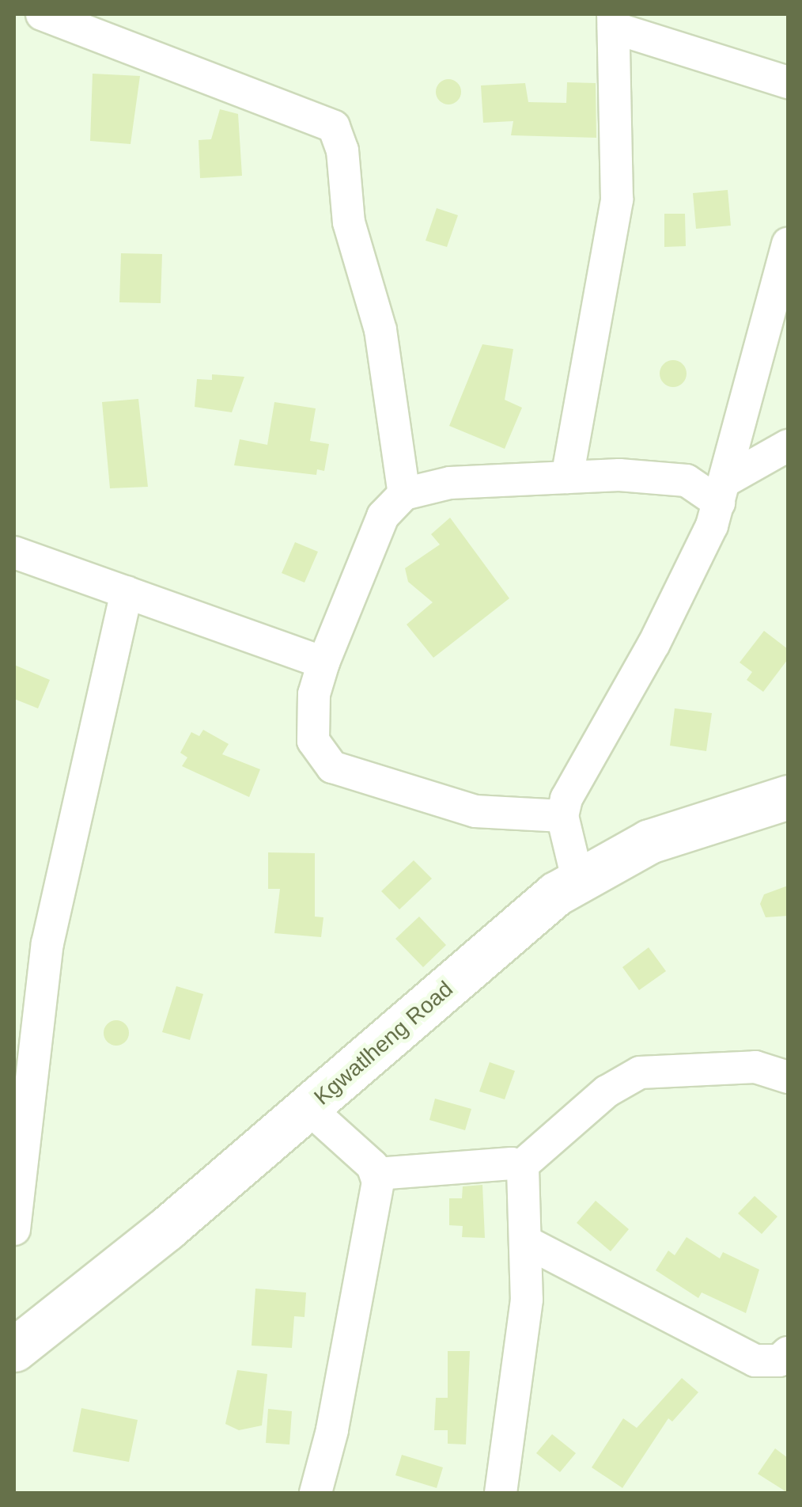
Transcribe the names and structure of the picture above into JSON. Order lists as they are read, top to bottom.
{
  "streets": {
    "street": ["Kgwatlheng Road"]
  }
}
